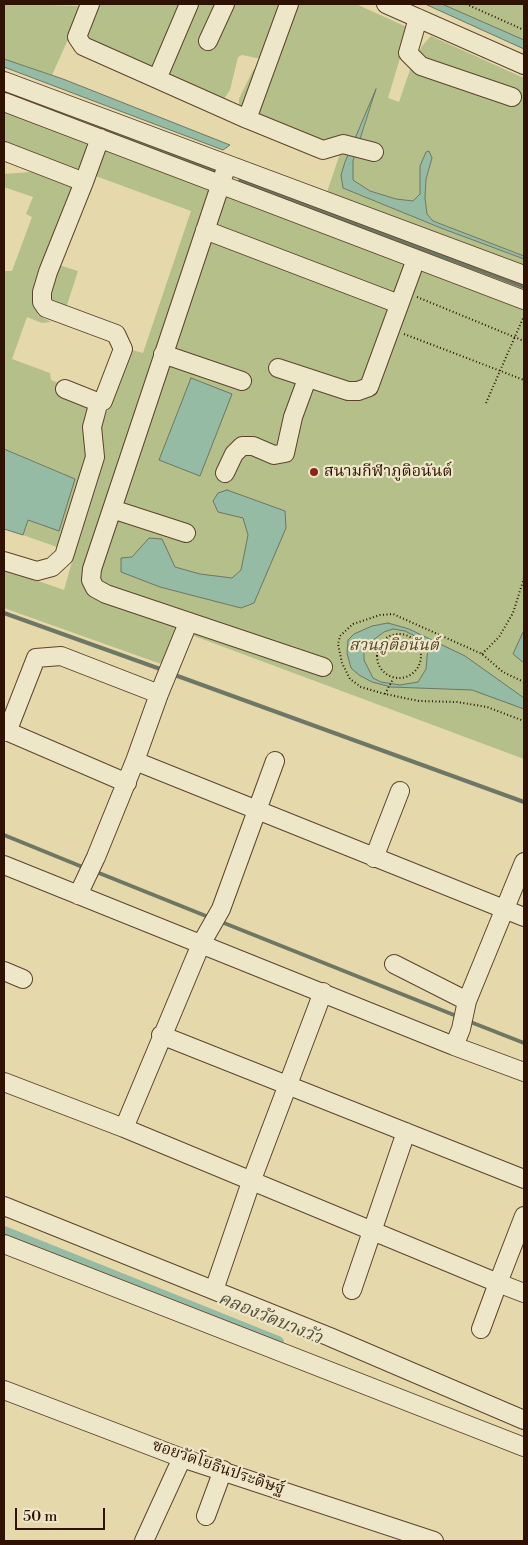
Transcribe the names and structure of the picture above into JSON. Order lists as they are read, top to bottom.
{
  "streets": {
    "street": ["ซอยวัดโยธินประดิษฐ์"]
  },
  "water": ["คลองวัดบางวัว"],
  "parks": ["สวนภูติอนันต์"],
  "places": ["สนามกีฬาภูติอนันต์"],
  "scale_bar": "50 m"
}
